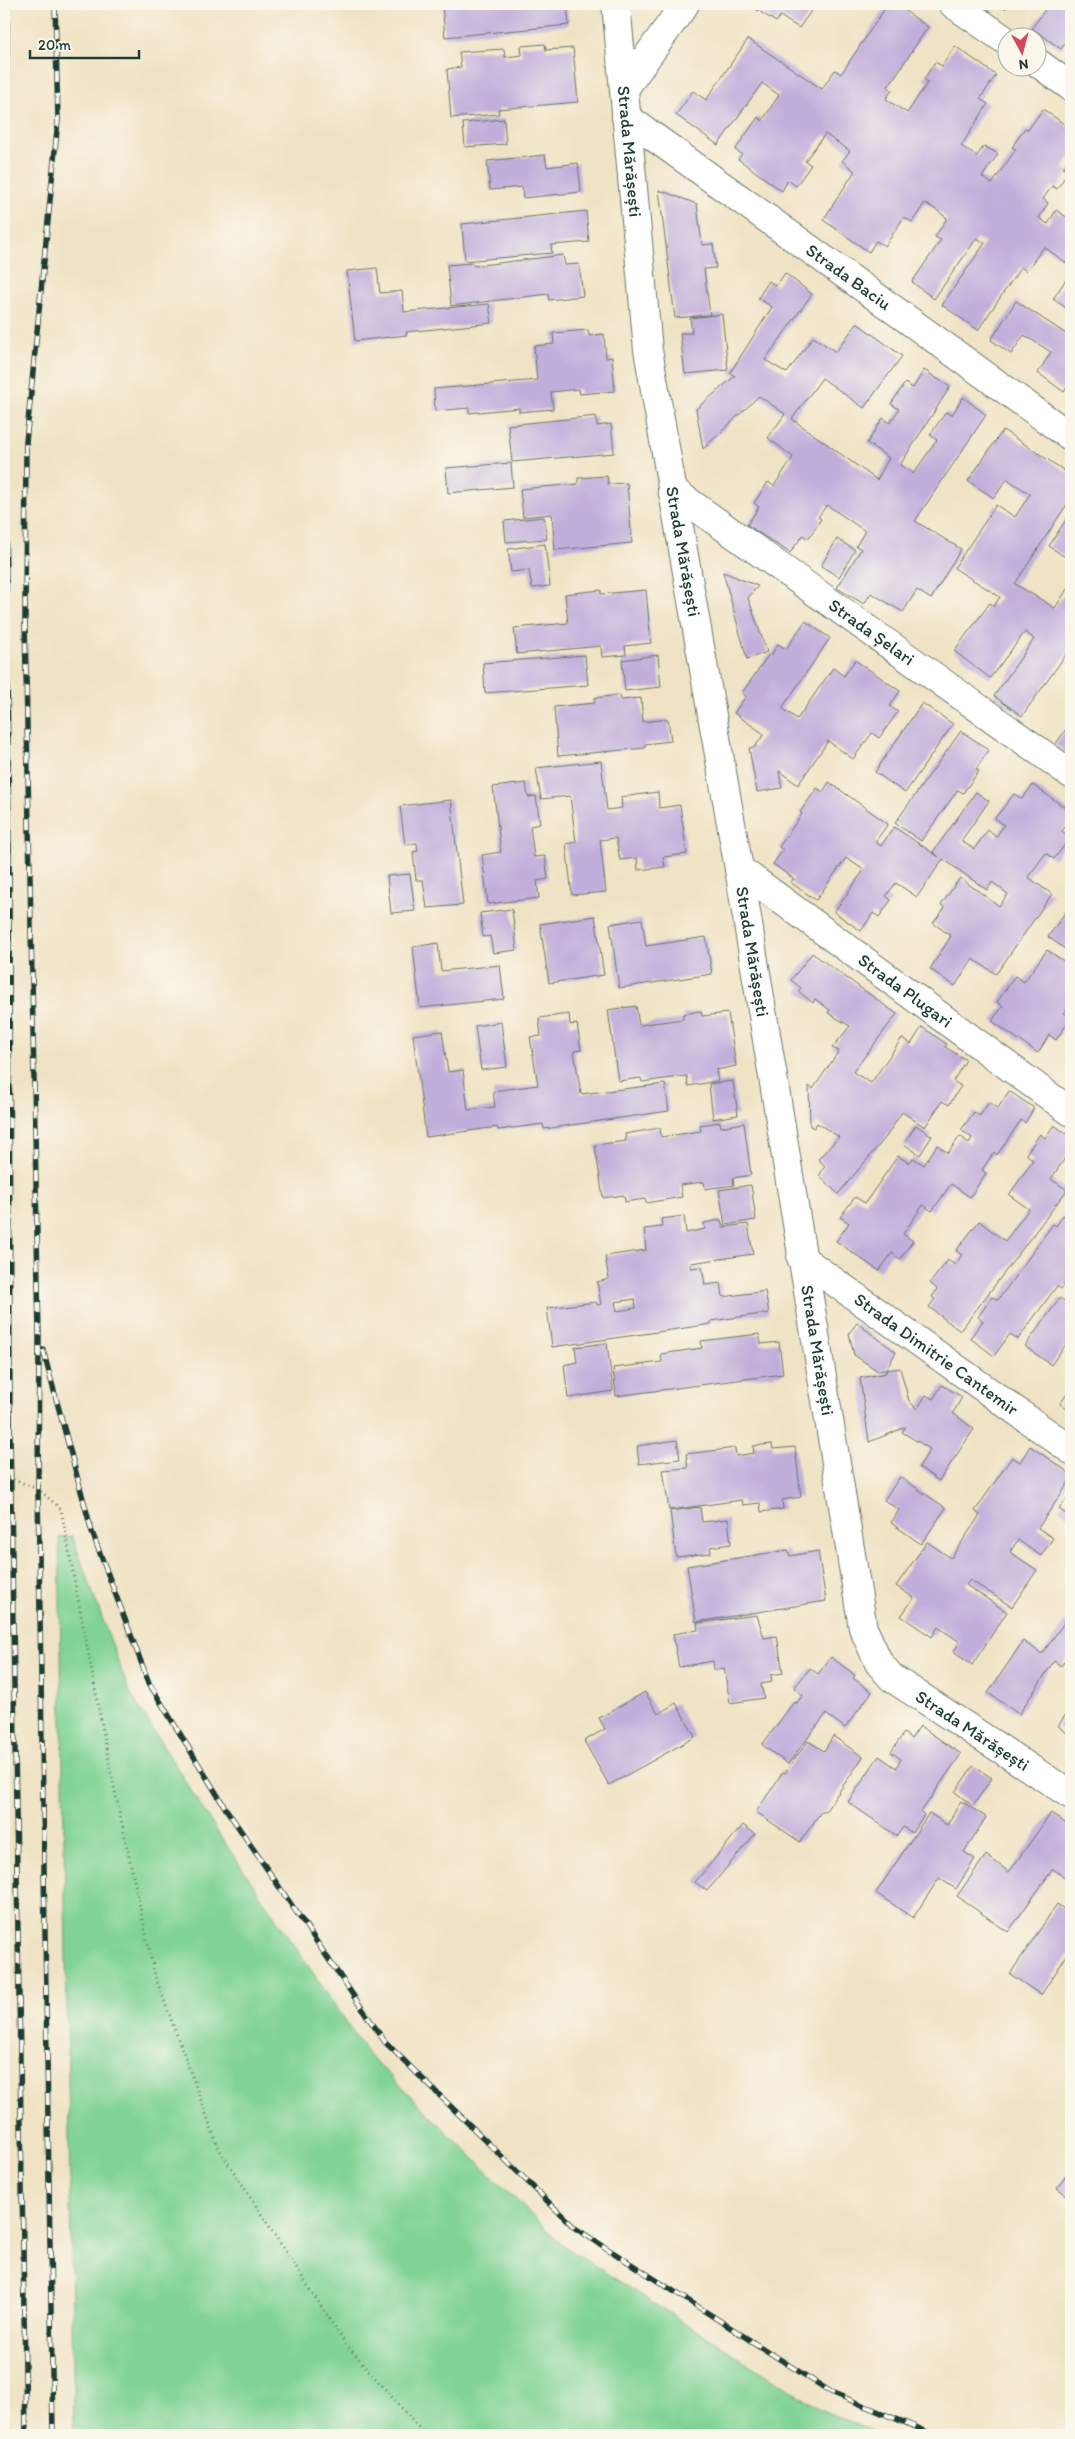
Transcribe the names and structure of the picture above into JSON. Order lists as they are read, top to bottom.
{
  "streets": {
    "street": [
      "Strada Mărășești",
      "Strada Baciu",
      "Strada Șelari",
      "Strada Plugari",
      "Strada Dimitrie Cantemir"
    ]
  },
  "crossings": [
    ["Strada Mărășești", "Strada Baciu"],
    ["Strada Mărășești", "Strada Șelari"],
    ["Strada Mărășești", "Strada Plugari"],
    ["Strada Mărășești", "Strada Dimitrie Cantemir"]
  ],
  "scale_bar": "20 m",
  "north": "bottom"
}
